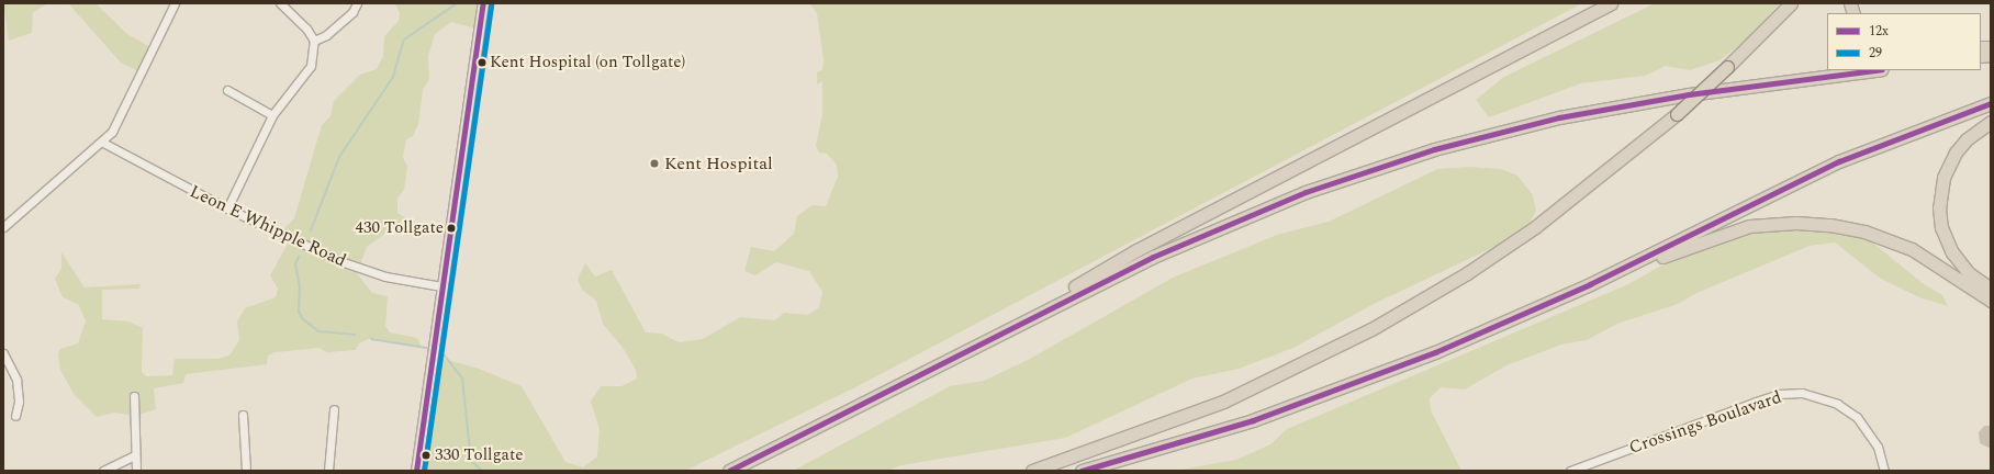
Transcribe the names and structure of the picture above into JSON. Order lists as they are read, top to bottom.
{
  "streets": {
    "street": ["Leon E Whipple Road", "Crossings Boulavard"]
  },
  "places": [
    "Kent Hospital (on Tollgate)",
    "Kent Hospital",
    "430 Tollgate",
    "330 Tollgate"
  ],
  "lines": ["transit line 12x", "transit line 29"],
  "legend": ["12x", "29"]
}
